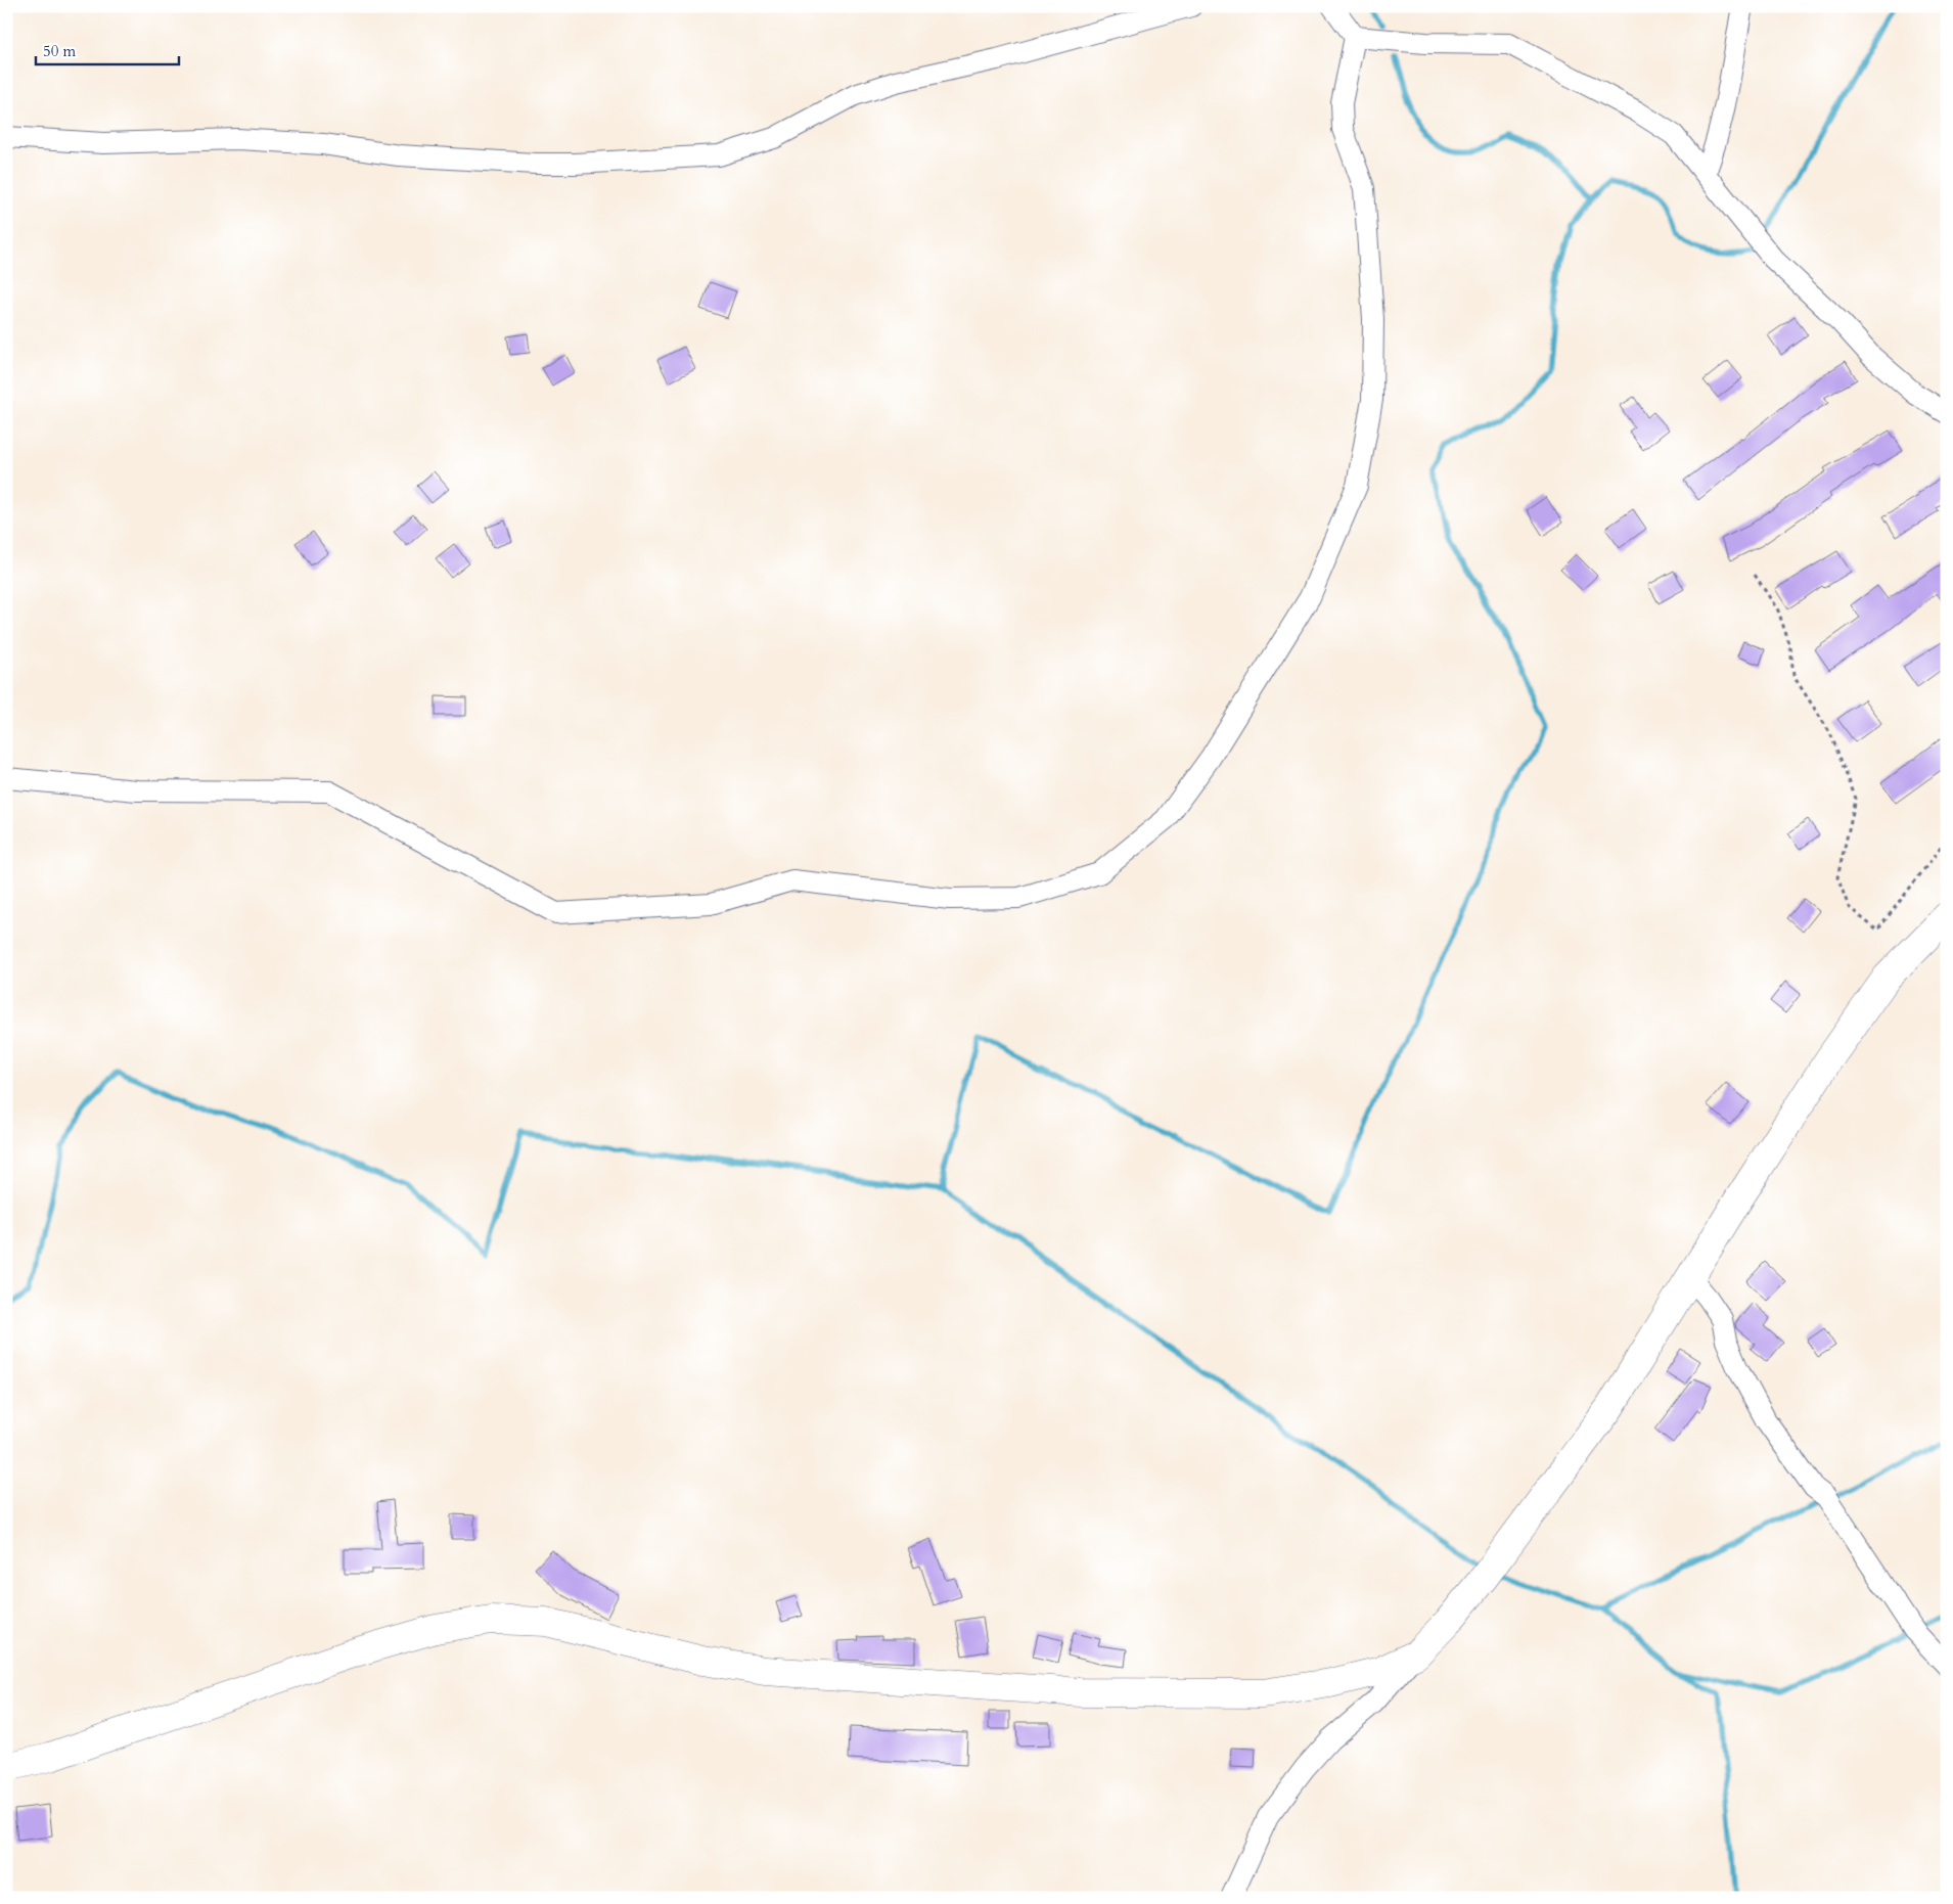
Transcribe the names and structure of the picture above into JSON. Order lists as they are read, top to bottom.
{
  "scale_bar": "50 m"
}
